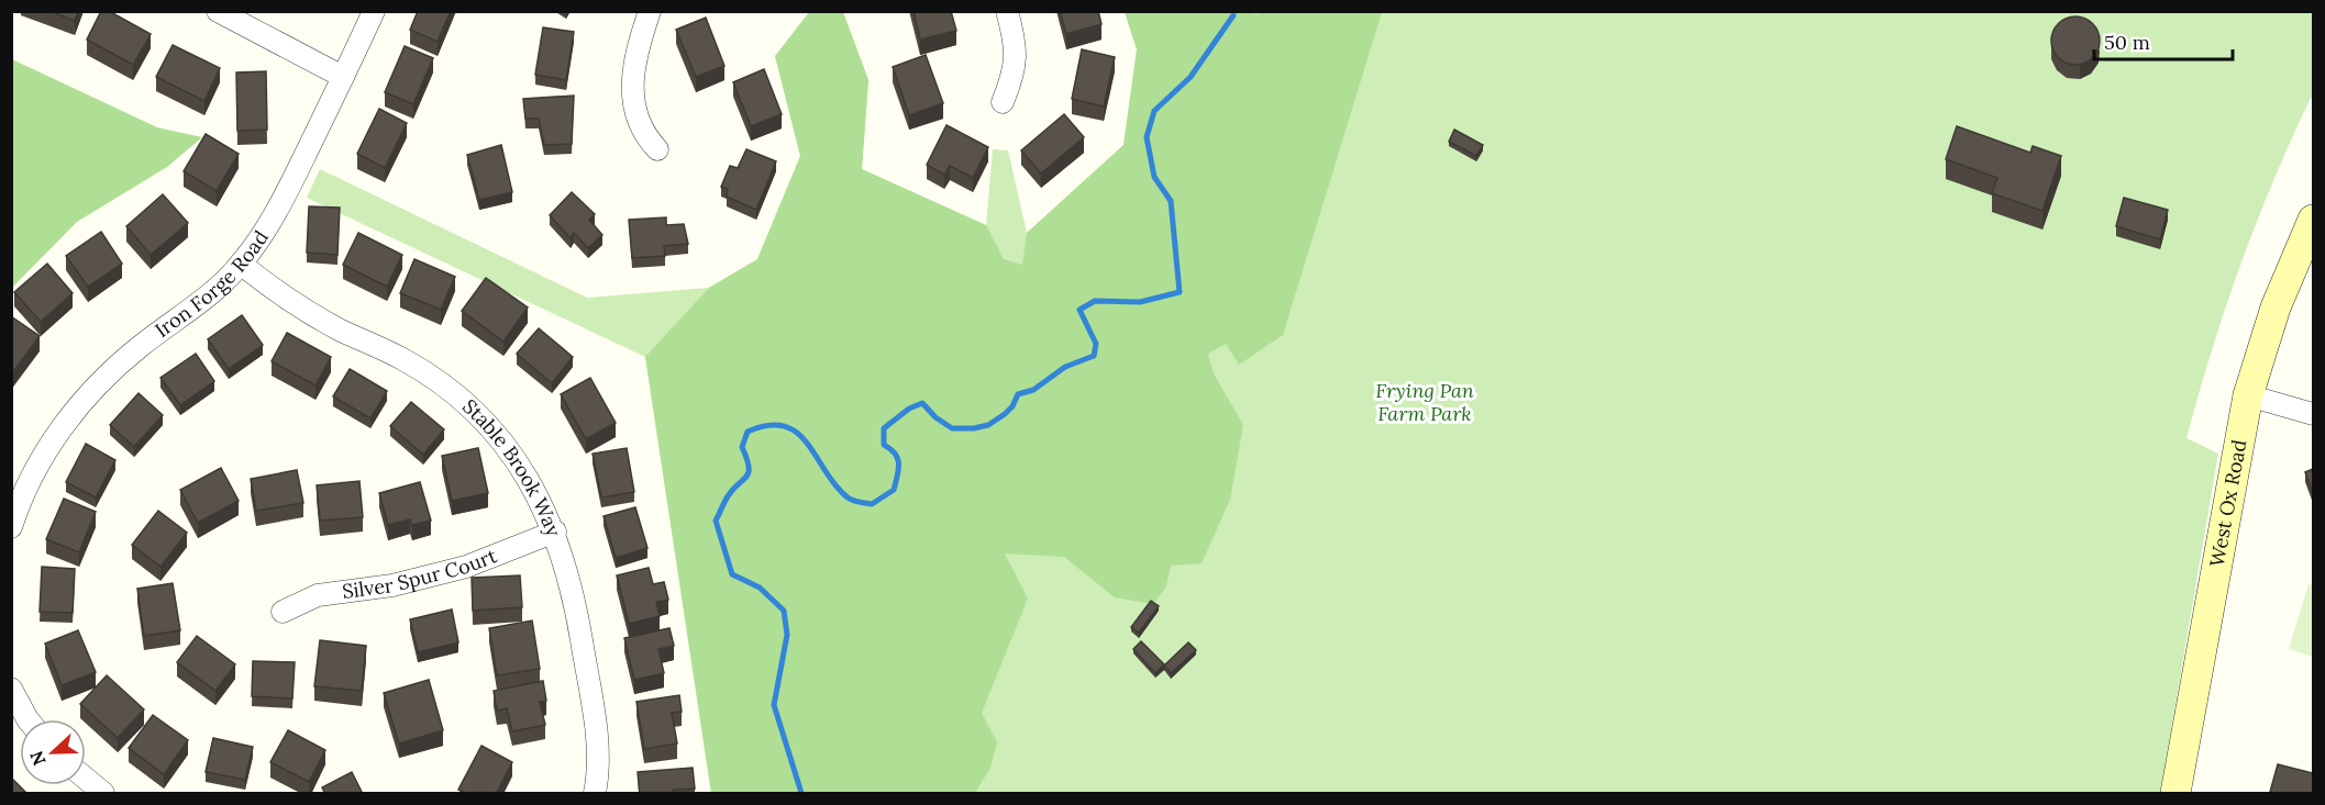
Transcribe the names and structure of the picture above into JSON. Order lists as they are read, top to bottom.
{
  "streets": {
    "main road": ["West Ox Road"],
    "street": ["Iron Forge Road", "Stable Brook Way", "Silver Spur Court"]
  },
  "crossings": [
    ["Iron Forge Road", "Stable Brook Way"],
    ["Stable Brook Way", "Silver Spur Court"]
  ],
  "parks": ["Frying Pan Farm Park"],
  "scale_bar": "50 m",
  "north": "left"
}
